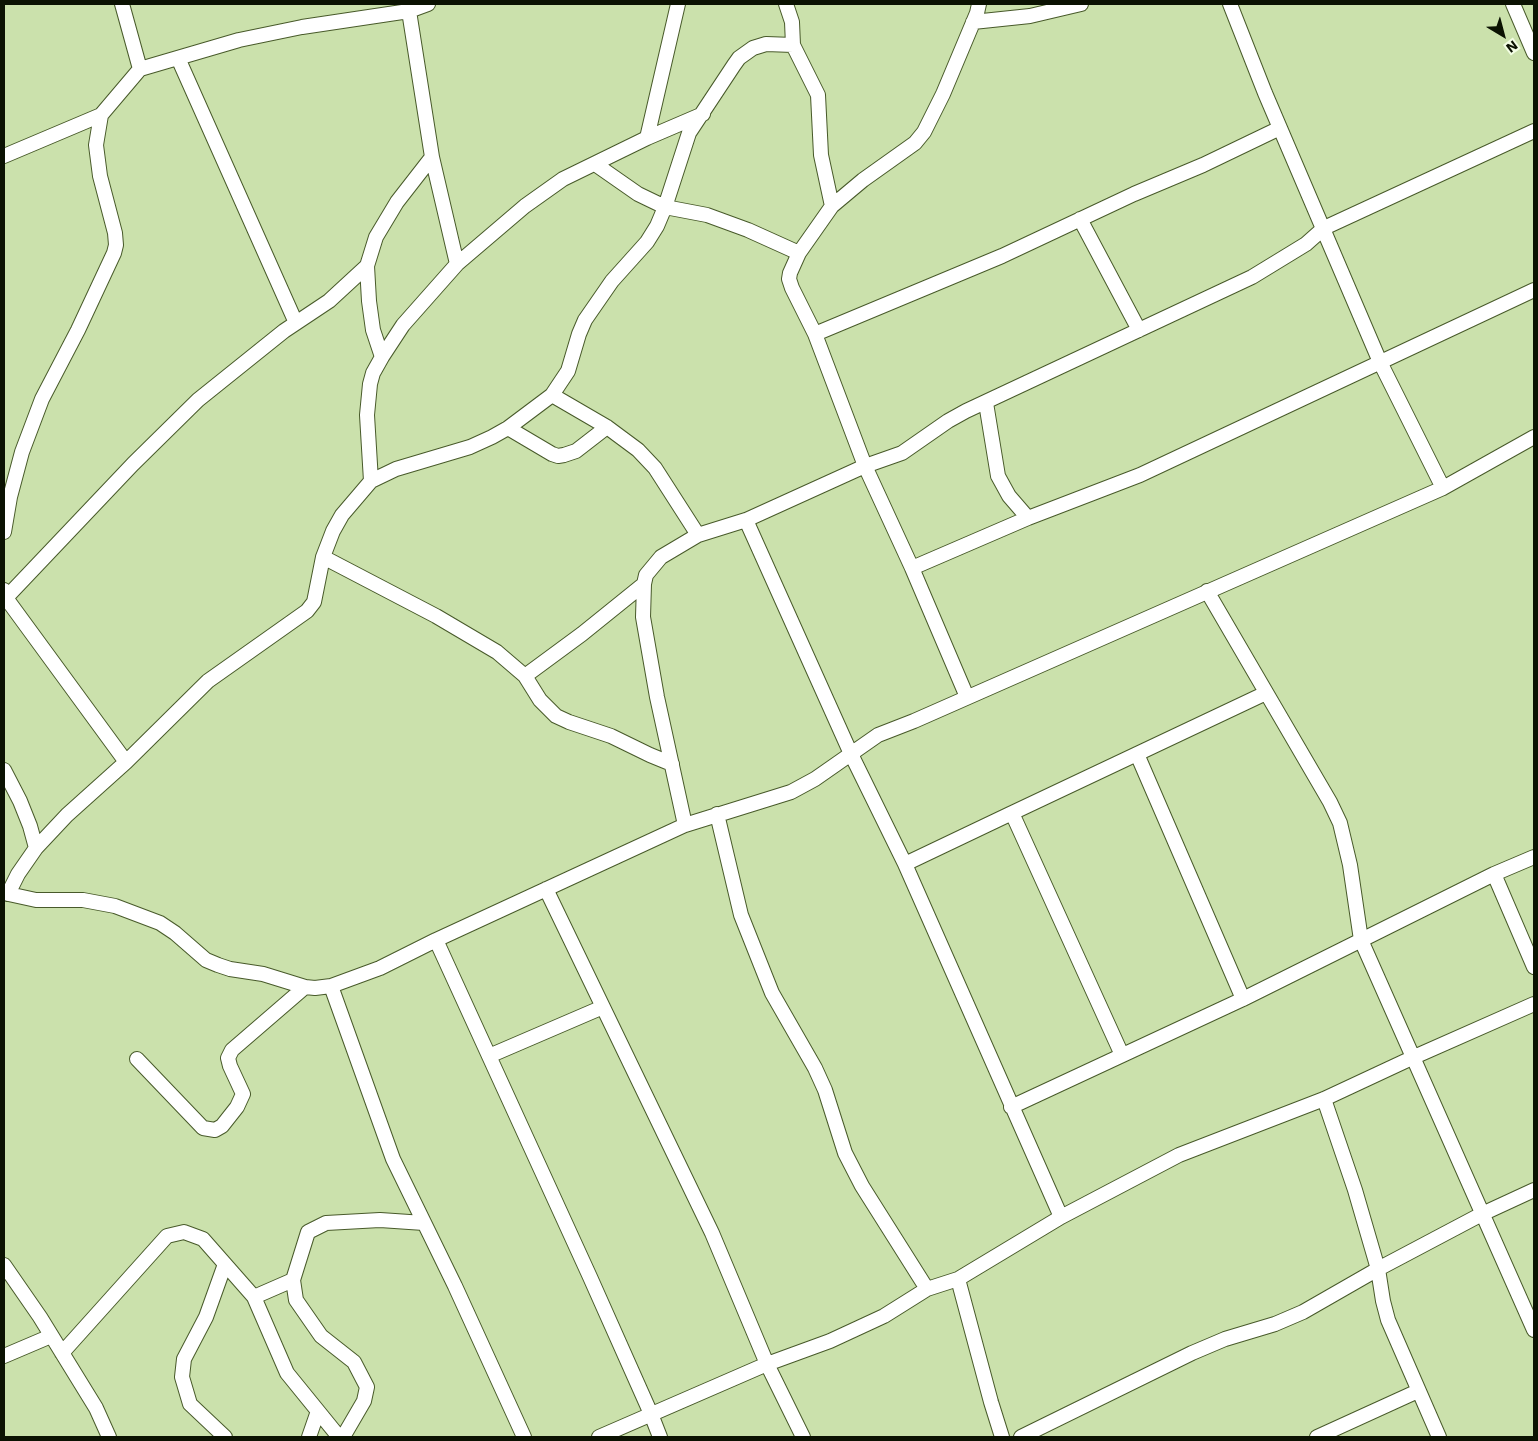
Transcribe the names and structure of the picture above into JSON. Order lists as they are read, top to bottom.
{
  "north": "bottom right"
}
